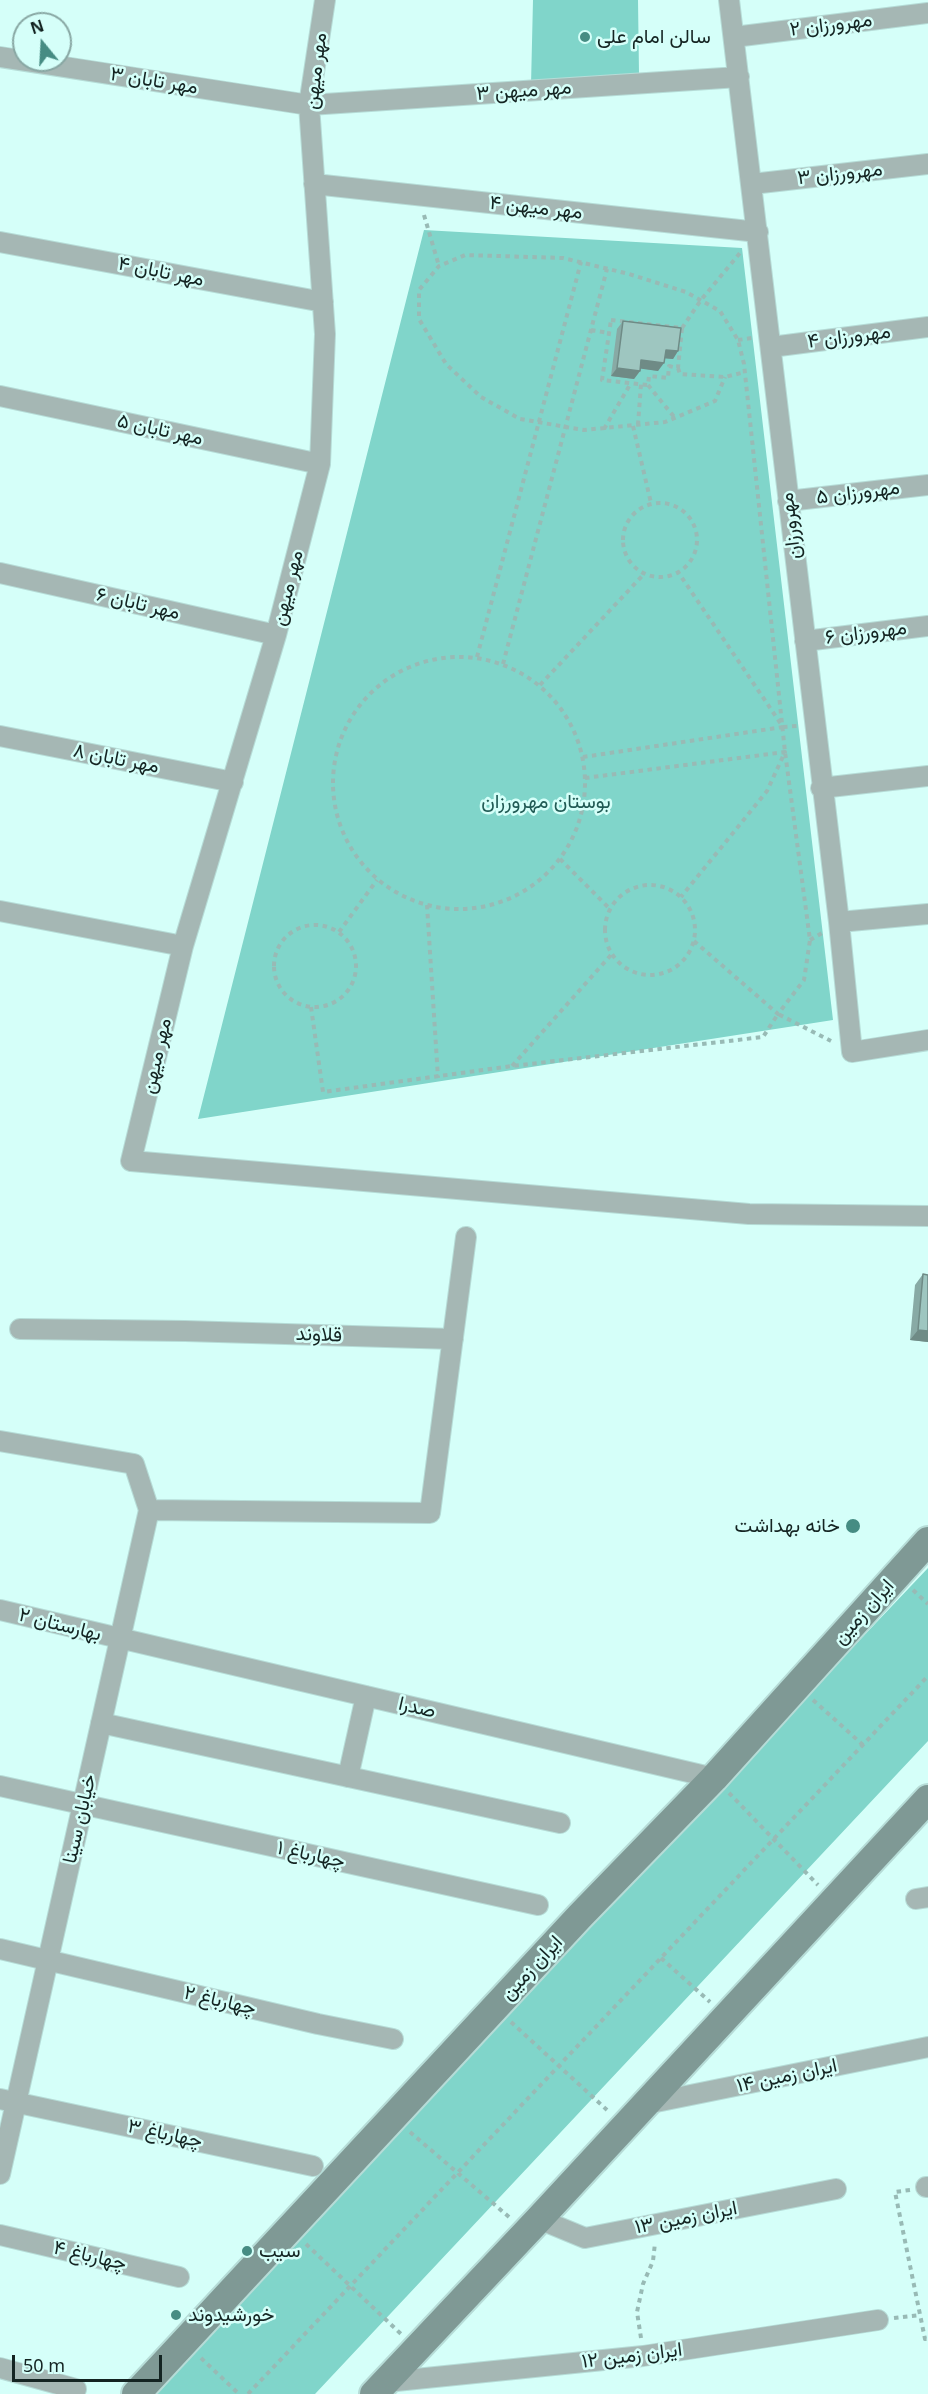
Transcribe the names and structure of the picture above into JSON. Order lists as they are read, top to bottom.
{
  "streets": {
    "main road": ["ایران زمین"],
    "street": [
      "مهرورزان ۲",
      "مهر میهن",
      "مهر تابان ۳",
      "مهر میهن ۳",
      "مهرورزان ۳",
      "مهر میهن ۴",
      "مهر تابان ۴",
      "مهرورزان ۴",
      "مهر تابان ۵",
      "مهرورزان ۵",
      "مهرورزان",
      "مهر تابان ۶",
      "مهرورزان ۶",
      "مهر تابان ۸",
      "قلاوند",
      "بهارستان ۲",
      "صدرا",
      "خیابان سینا",
      "چهارباغ ۱",
      "چهارباغ ۲",
      "ایران زمین ۱۴",
      "چهارباغ ۳",
      "ایران زمین ۱۳",
      "چهارباغ ۴",
      "ایران زمین ۱۲"
    ]
  },
  "crossings": [
    ["مهرورزان ۲", "مهرورزان"],
    ["مهر میهن", "مهر تابان ۳"],
    ["مهر میهن", "مهر میهن ۳"],
    ["مهر میهن", "مهر میهن ۴"],
    ["مهر میهن", "مهر تابان ۴"],
    ["مهر میهن", "مهر تابان ۵"],
    ["مهر میهن", "مهر تابان ۶"],
    ["مهر میهن", "مهر تابان ۸"],
    ["مهر تابان ۳", "مهر میهن ۳"],
    ["مهر میهن ۳", "مهرورزان"],
    ["مهرورزان ۳", "مهرورزان"],
    ["مهر میهن ۴", "مهرورزان"],
    ["مهرورزان ۴", "مهرورزان"],
    ["مهرورزان ۵", "مهرورزان"],
    ["مهرورزان", "مهرورزان ۶"],
    ["ایران زمین", "صدرا"],
    ["بهارستان ۲", "صدرا"],
    ["بهارستان ۲", "خیابان سینا"],
    ["صدرا", "خیابان سینا"],
    ["خیابان سینا", "چهارباغ ۱"],
    ["خیابان سینا", "چهارباغ ۲"],
    ["خیابان سینا", "چهارباغ ۳"]
  ],
  "parks": ["بوستان مهرورزان"],
  "places": [
    "سالن امام علی",
    "خانه بهداشت",
    "سیب",
    "خورشیدوند"
  ],
  "scale_bar": "50 m",
  "north": "top"
}
